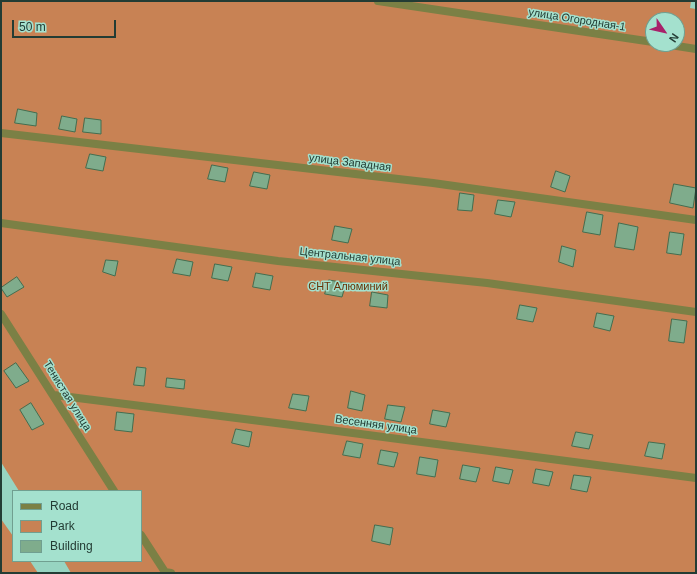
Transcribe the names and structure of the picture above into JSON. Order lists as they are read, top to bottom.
{
  "streets": {
    "street": [
      "улица Огородная-1",
      "улица Западная",
      "Центральная улица",
      "Тенистая улица",
      "Весенняя улица"
    ]
  },
  "crossings": [
    ["Тенистая улица", "Весенняя улица"]
  ],
  "parks": ["СНТ Алюминий"],
  "legend": ["Road", "Park", "Building"],
  "scale_bar": "50 m",
  "north": "bottom right"
}
